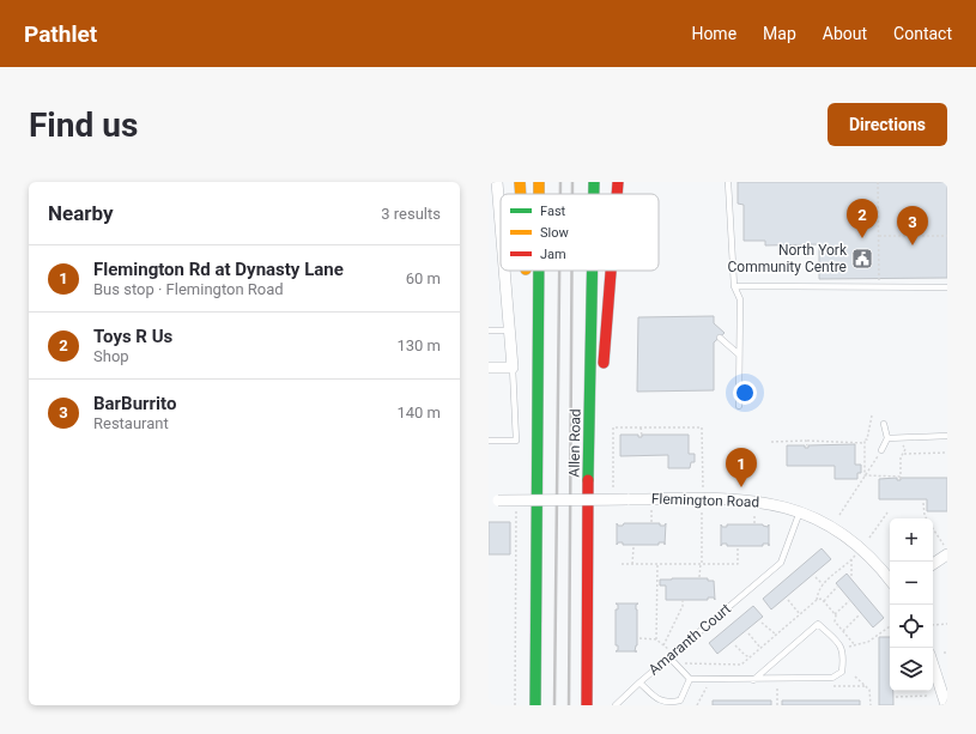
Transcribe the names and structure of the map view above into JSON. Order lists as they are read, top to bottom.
{
  "streets": {
    "highway": ["Allen Road"],
    "street": ["Flemington Road"],
    "lane": ["Amaranth Court"]
  },
  "crossings": [
    ["Flemington Road", "Amaranth Court"]
  ],
  "places": {
    "public building": ["North York Community Centre"]
  },
  "legend": ["Fast", "Slow", "Jam"],
  "page": {
    "header": "Pathlet",
    "nav": [
      "Home",
      "Map",
      "About",
      "Contact"
    ],
    "buttons": "Directions",
    "title": "Find us",
    "heading": ["Nearby", "3 results"],
    "pins": ["2", "3", "1"],
    "list": [
      {
        "mark": "1",
        "name": "Flemington Rd at Dynasty Lane",
        "note": "Bus stop · Flemington Road",
        "value": "60 m"
      },
      {
        "mark": "2",
        "name": "Toys R Us",
        "note": "Shop",
        "value": "130 m"
      },
      {
        "mark": "3",
        "name": "BarBurrito",
        "note": "Restaurant",
        "value": "140 m"
      }
    ],
    "map_buttons": ["+", "−"]
  }
}
